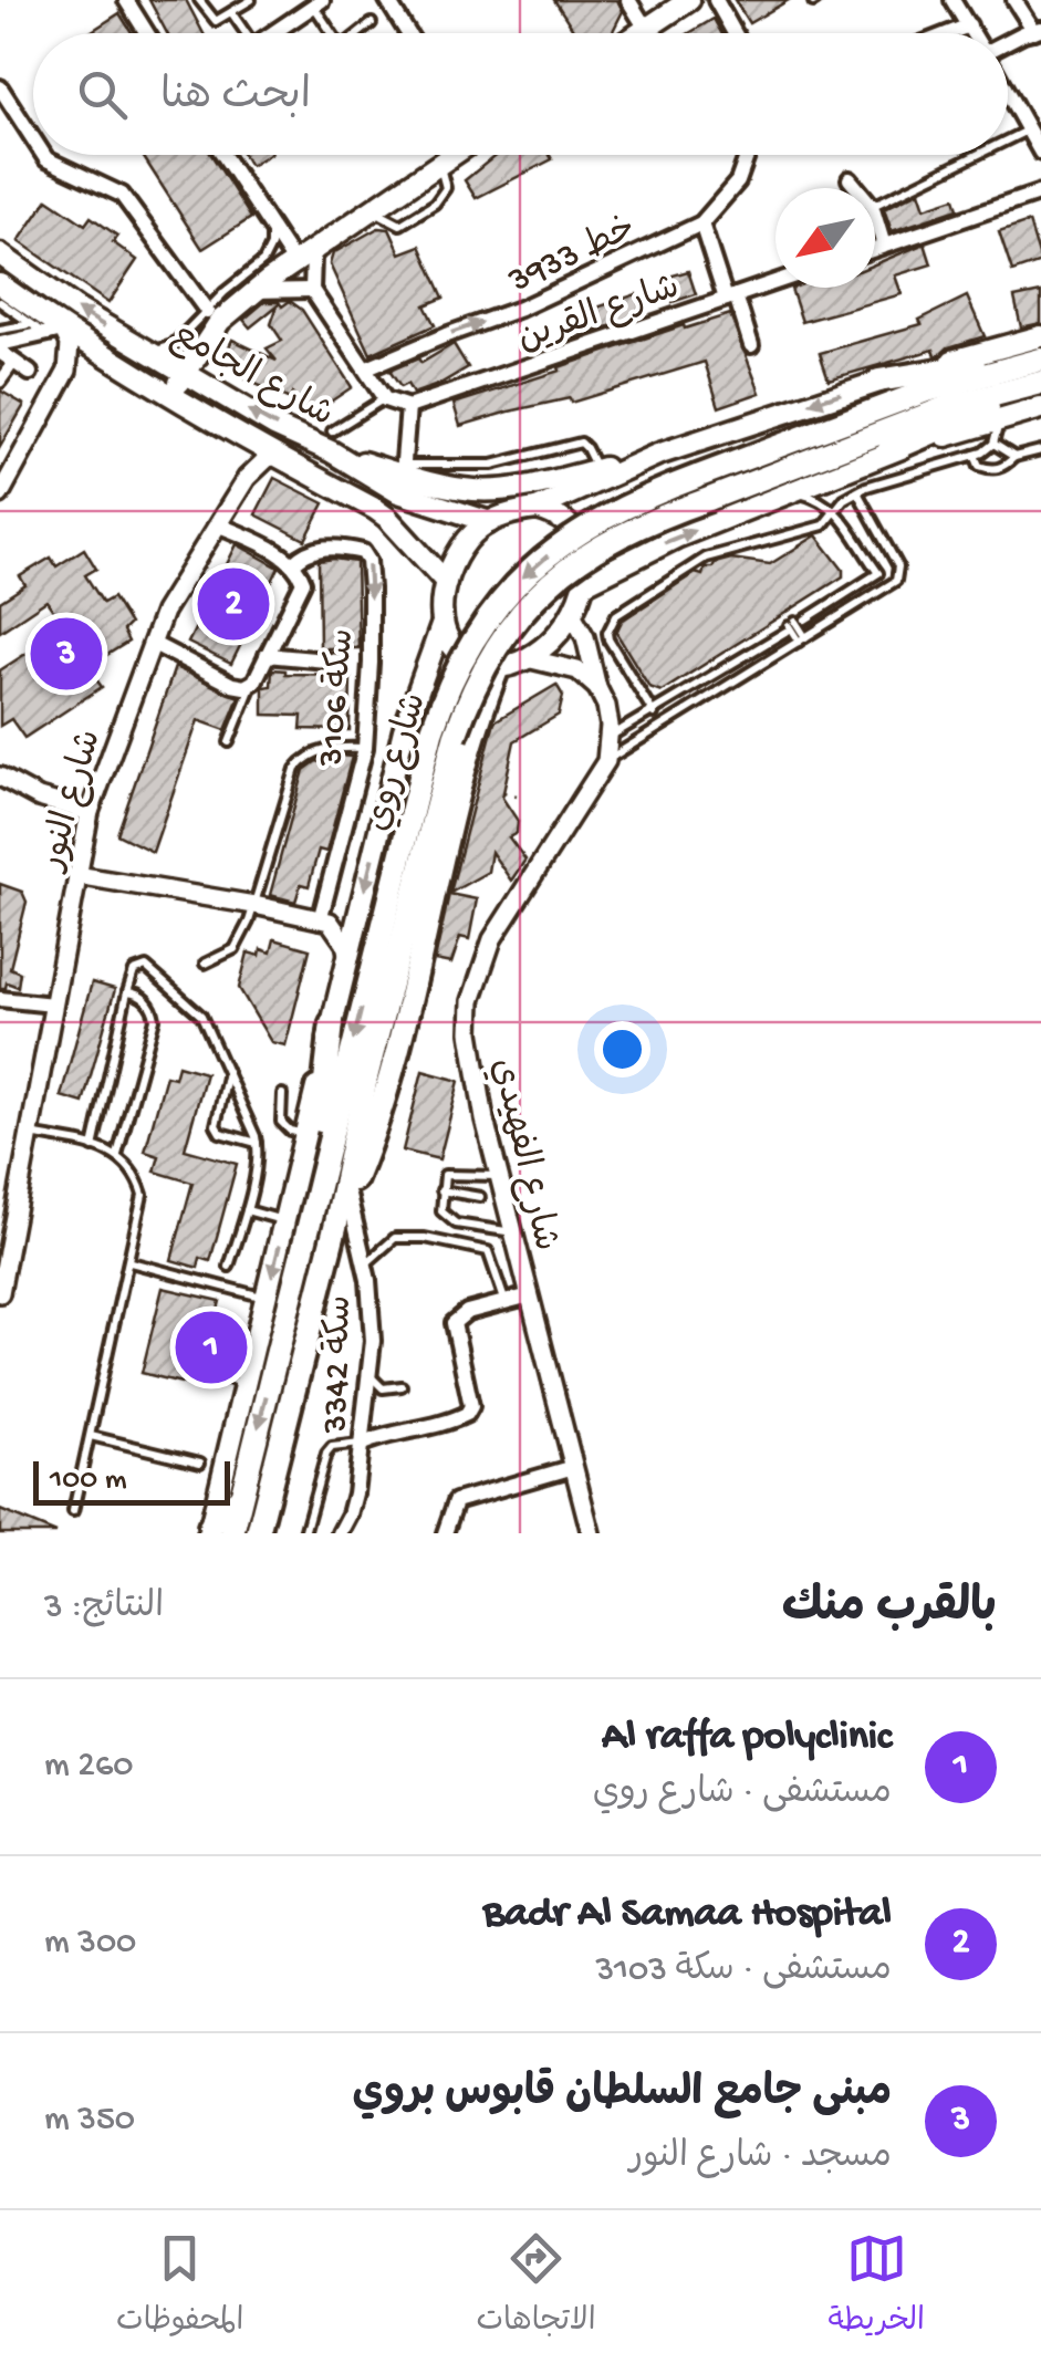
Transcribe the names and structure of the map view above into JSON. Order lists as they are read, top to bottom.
{
  "streets": {
    "main road": ["شارع الجامع", "شارع روي"],
    "street": [
      "3933 خط",
      "شارع القرين",
      "سكة 3106",
      "شارع النور",
      "شارع الفهيدي",
      "سكة 3342"
    ]
  },
  "crossings": [
    ["شارع الجامع", "شارع النور"],
    ["شارع الجامع", "شارع الفهيدي"]
  ],
  "one_way": ["3933 خط"],
  "scale_bar": "100 m",
  "north": "bottom left",
  "page": {
    "search": "ابحث هنا",
    "pins": ["2", "3", "1"],
    "scale": "100 m",
    "heading": ["بالقرب منك", "النتائج: 3"],
    "list": [
      {
        "mark": "1",
        "name": "Al raffa polyclinic",
        "note": "مستشفى · شارع روي",
        "value": "260 m"
      },
      {
        "mark": "2",
        "name": "Badr Al Samaa Hospital",
        "note": "مستشفى · سكة 3103",
        "value": "300 m"
      },
      {
        "mark": "3",
        "name": "مبنى جامع السلطان قابوس بروي",
        "note": "مسجد · شارع النور",
        "value": "350 m"
      }
    ],
    "nav": ["الخريطة", "الاتجاهات", "المحفوظات"]
  }
}
